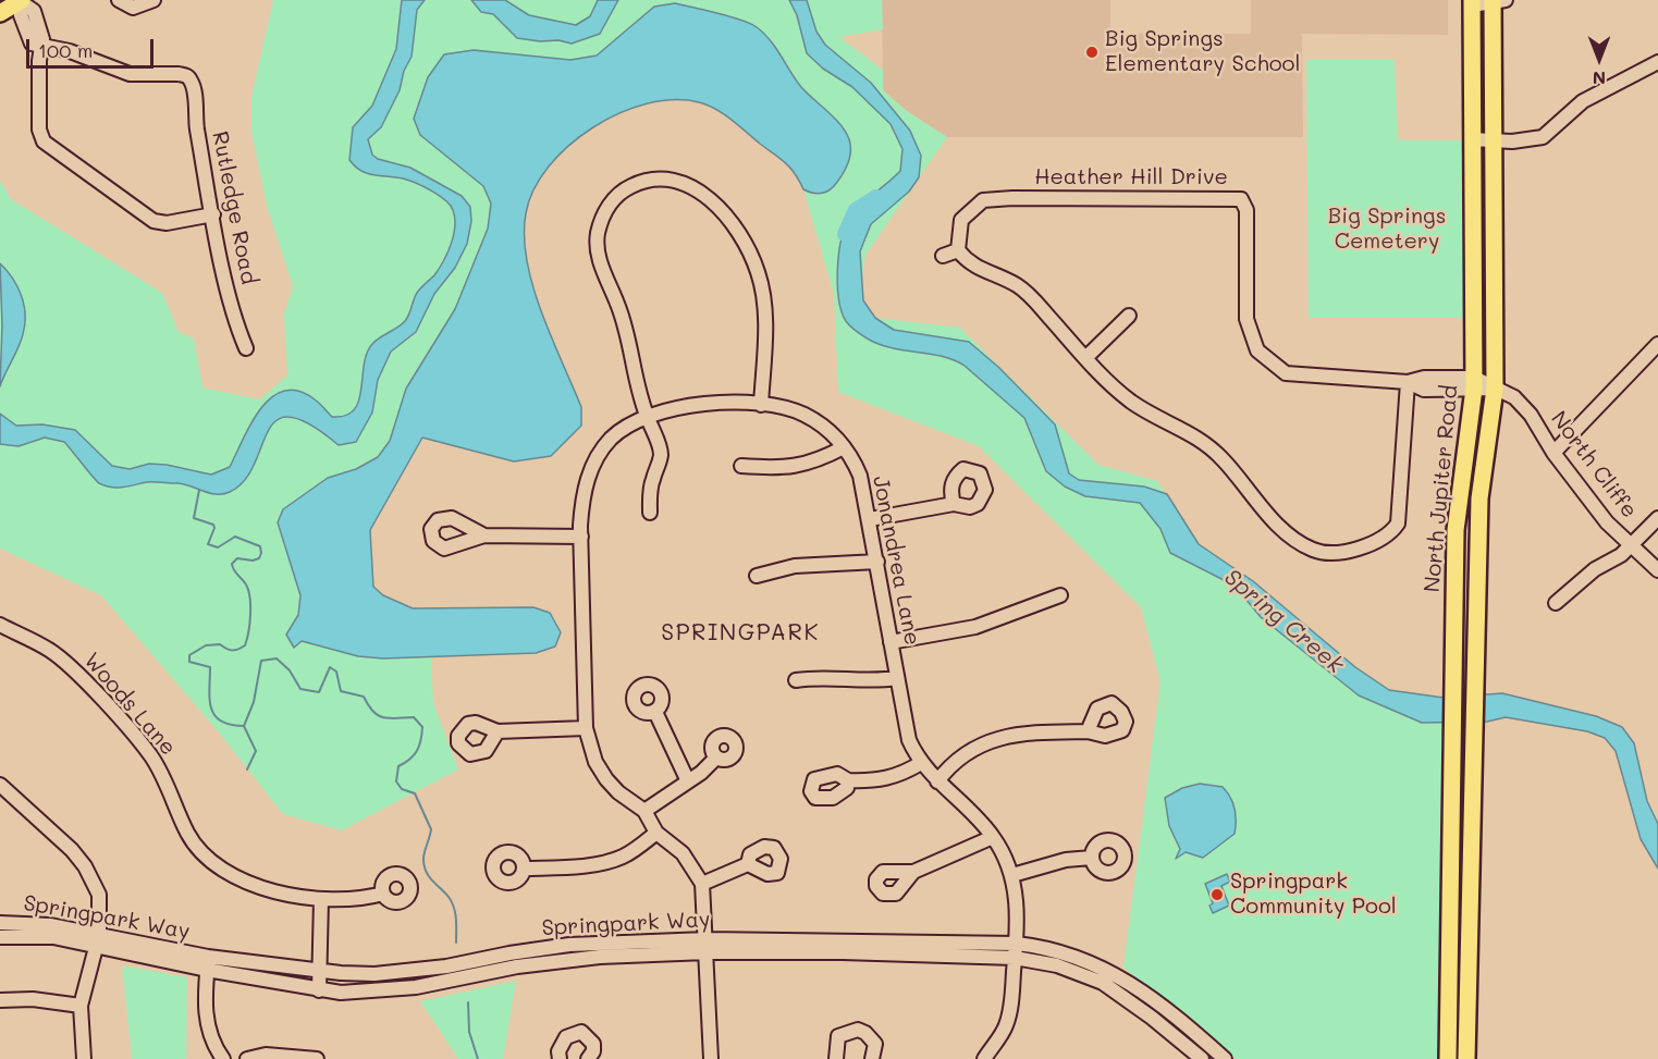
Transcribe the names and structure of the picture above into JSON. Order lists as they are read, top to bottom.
{
  "streets": {
    "main road": ["North Jupiter Road"],
    "street": [
      "Heather Hill Drive",
      "Rutledge Road",
      "North Cliffe",
      "Jonandrea Lane",
      "Woods Lane",
      "Springpark Way"
    ]
  },
  "crossings": [
    ["Heather Hill Drive", "North Jupiter Road"],
    ["North Cliffe", "North Jupiter Road"],
    ["Jonandrea Lane", "Springpark Way"]
  ],
  "districts": ["SPRINGPARK"],
  "water": ["Spring Creek"],
  "parks": ["Big Springs Cemetery"],
  "places": ["Big Springs Elementary School", "Springpark Community Pool"],
  "scale_bar": "100 m",
  "north": "bottom"
}
